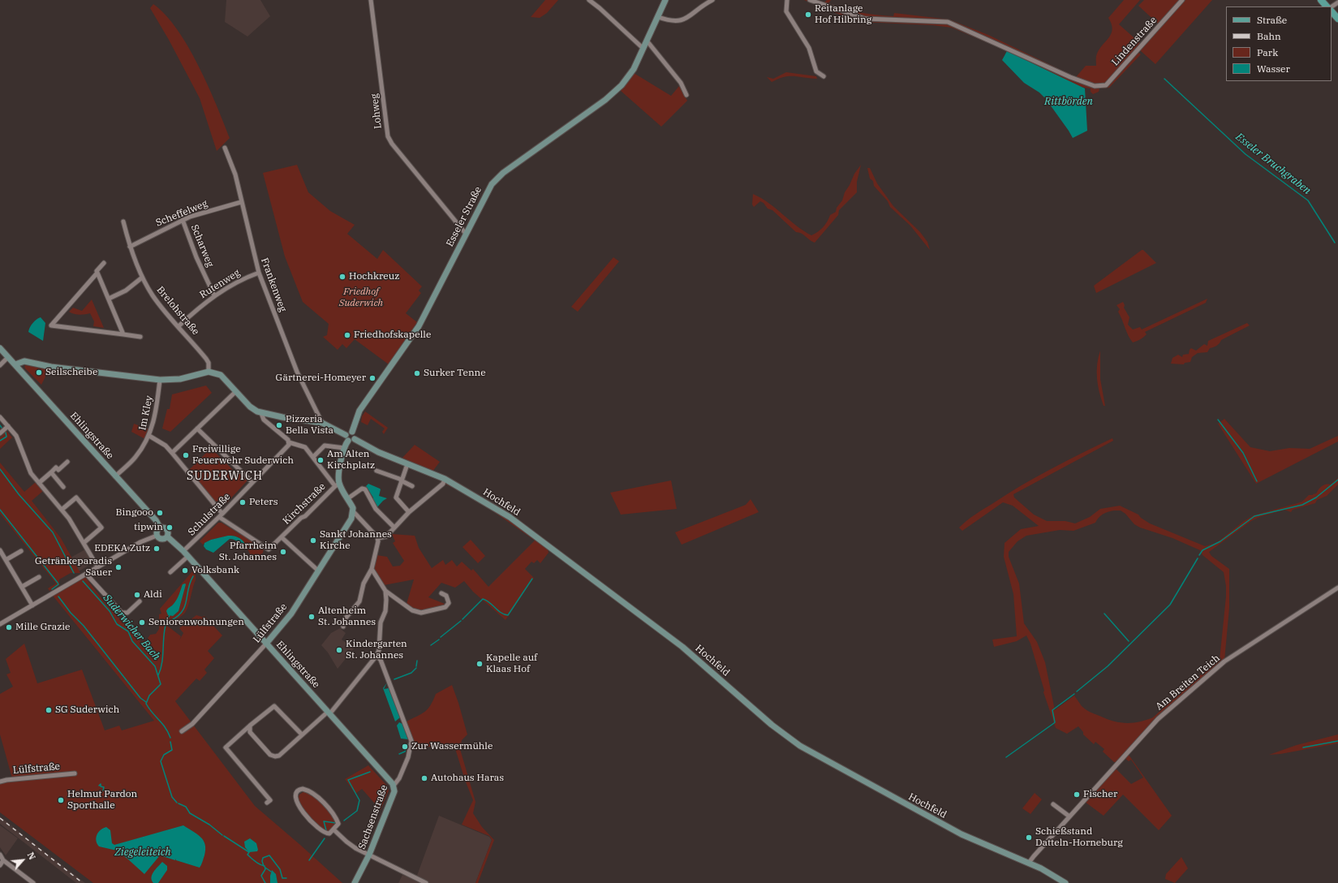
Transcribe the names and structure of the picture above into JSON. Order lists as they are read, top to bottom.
{
  "streets": {
    "street": [
      "Lindenstraße",
      "Lohweg",
      "Scheffelweg",
      "Esseler Straße",
      "Scharweg",
      "Rutenweg",
      "Frankenweg",
      "Brelohstraße",
      "Im Kley",
      "Ehlingstraße",
      "Hochfeld",
      "Kirchstraße",
      "Schulstraße",
      "Lülfstraße",
      "Am Breiten Teich",
      "Sachsenstraße"
    ]
  },
  "crossings": [
    ["Lohweg", "Esseler Straße"],
    ["Scheffelweg", "Scharweg"],
    ["Scheffelweg", "Frankenweg"],
    ["Scheffelweg", "Brelohstraße"],
    ["Esseler Straße", "Hochfeld"],
    ["Scharweg", "Rutenweg"],
    ["Rutenweg", "Frankenweg"],
    ["Rutenweg", "Brelohstraße"],
    ["Im Kley", "Ehlingstraße"],
    ["Ehlingstraße", "Schulstraße"],
    ["Ehlingstraße", "Lülfstraße"],
    ["Ehlingstraße", "Sachsenstraße"],
    ["Hochfeld", "Am Breiten Teich"],
    ["Kirchstraße", "Schulstraße"],
    ["Kirchstraße", "Lülfstraße"]
  ],
  "districts": ["SUDERWICH"],
  "water": [
    "Rittbörden",
    "Esseler Bruchgraben",
    "Suderwicher Bach",
    "Ziegeleiteich"
  ],
  "parks": ["Friedhof Suderwich"],
  "places": [
    "Reitanlage Hof Hilbring",
    "Hochkreuz",
    "Friedhofskapelle",
    "Seilscheibe",
    "Surker Tenne",
    "Gärtnerei-Homeyer",
    "Pizzeria Bella Vista",
    "Freiwillige Feuerwehr Suderwich",
    "Am Alten Kirchplatz",
    "Peters",
    "Bingooo",
    "tipwin",
    "Sankt Johannes Kirche",
    "EDEKA Zutz",
    "Pfarrheim St. Johannes",
    "Getränkeparadis Sauer",
    "Volksbank",
    "Aldi",
    "Altenheim St. Johannes",
    "Seniorenwohnungen",
    "Mille Grazie",
    "Kindergarten St. Johannes",
    "Kapelle auf Klaas Hof",
    "SG Suderwich",
    "Zur Wassermühle",
    "Autohaus Haras",
    "Fischer",
    "Helmut Pardon Sporthalle",
    "Schießstand Datteln-Horneburg"
  ],
  "legend": [
    "Straße",
    "Bahn",
    "Park",
    "Wasser"
  ],
  "north": "top right"
}
